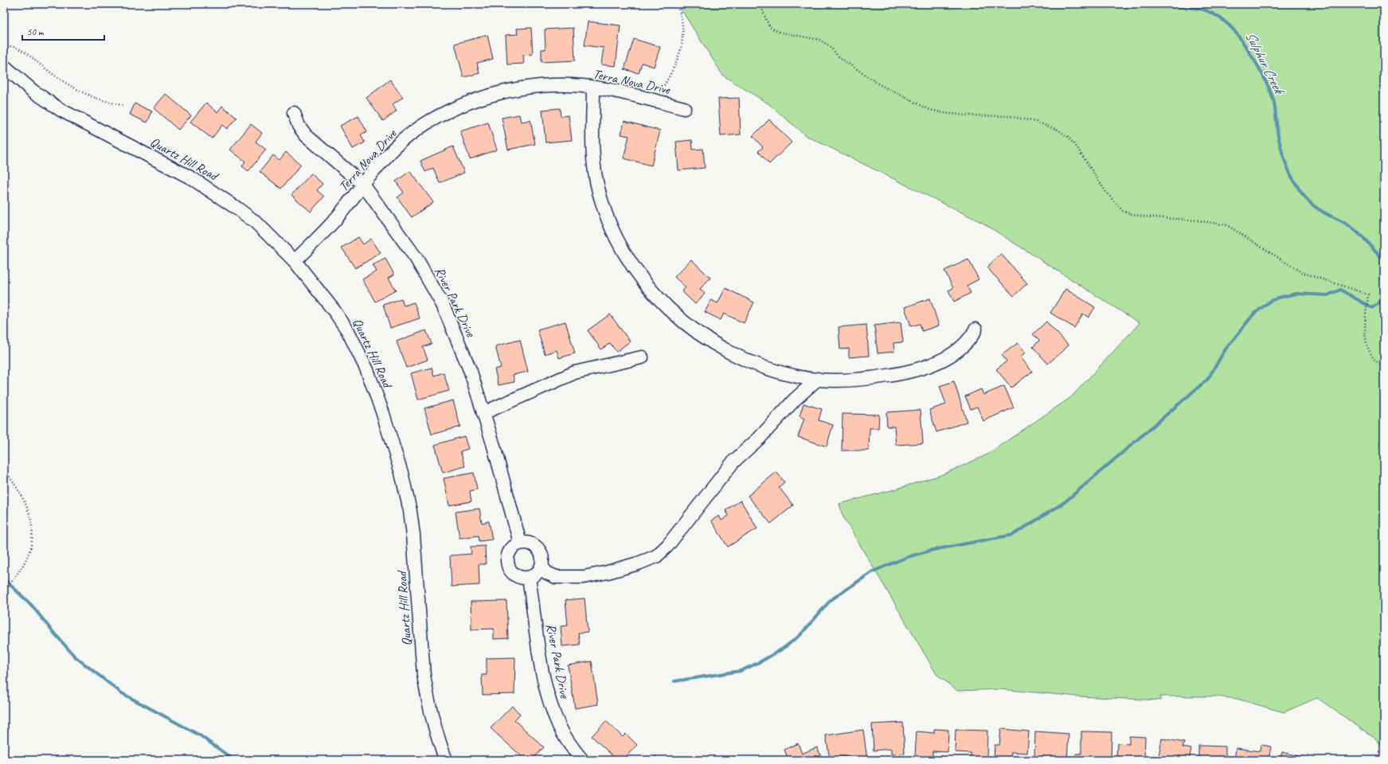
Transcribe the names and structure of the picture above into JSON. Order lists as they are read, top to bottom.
{
  "streets": {
    "street": ["Terra Nova Drive", "Quartz Hill Road", "River Park Drive"]
  },
  "crossings": [
    ["Terra Nova Drive", "Quartz Hill Road"],
    ["Terra Nova Drive", "River Park Drive"]
  ],
  "water": ["Sulphur Creek"],
  "scale_bar": "50 m"
}
